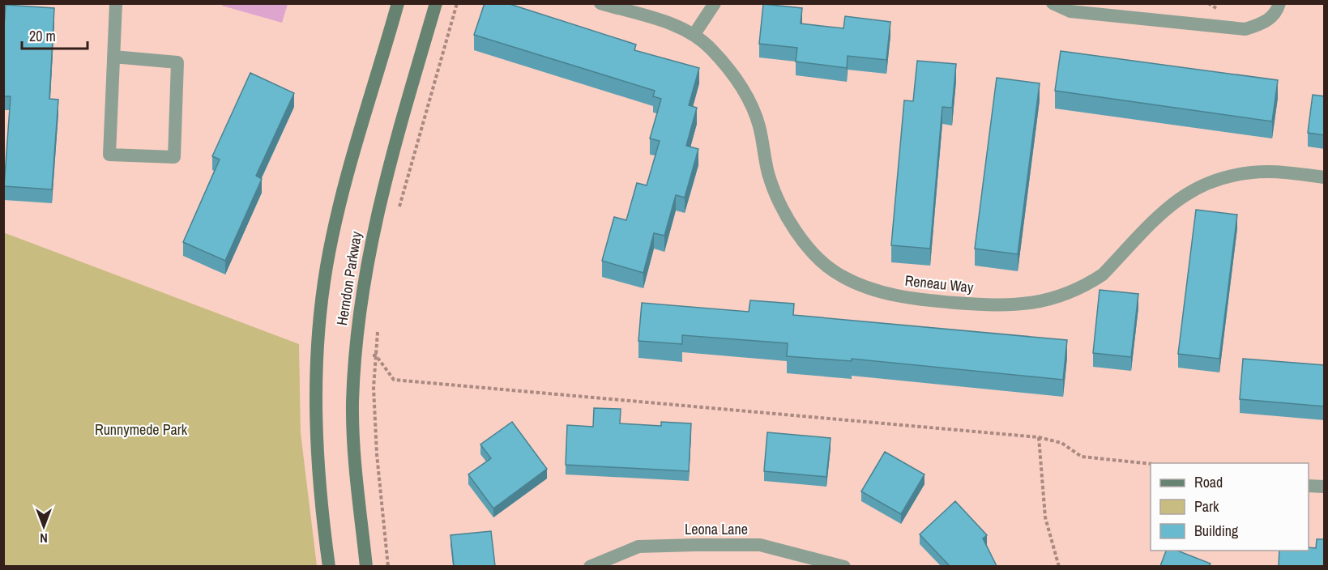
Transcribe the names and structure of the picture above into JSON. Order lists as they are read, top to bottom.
{
  "streets": {
    "main road": ["Herndon Parkway"],
    "street": ["Reneau Way", "Leona Lane"]
  },
  "parks": ["Runnymede Park"],
  "legend": ["Road", "Park", "Building"],
  "scale_bar": "20 m",
  "north": "bottom"
}
